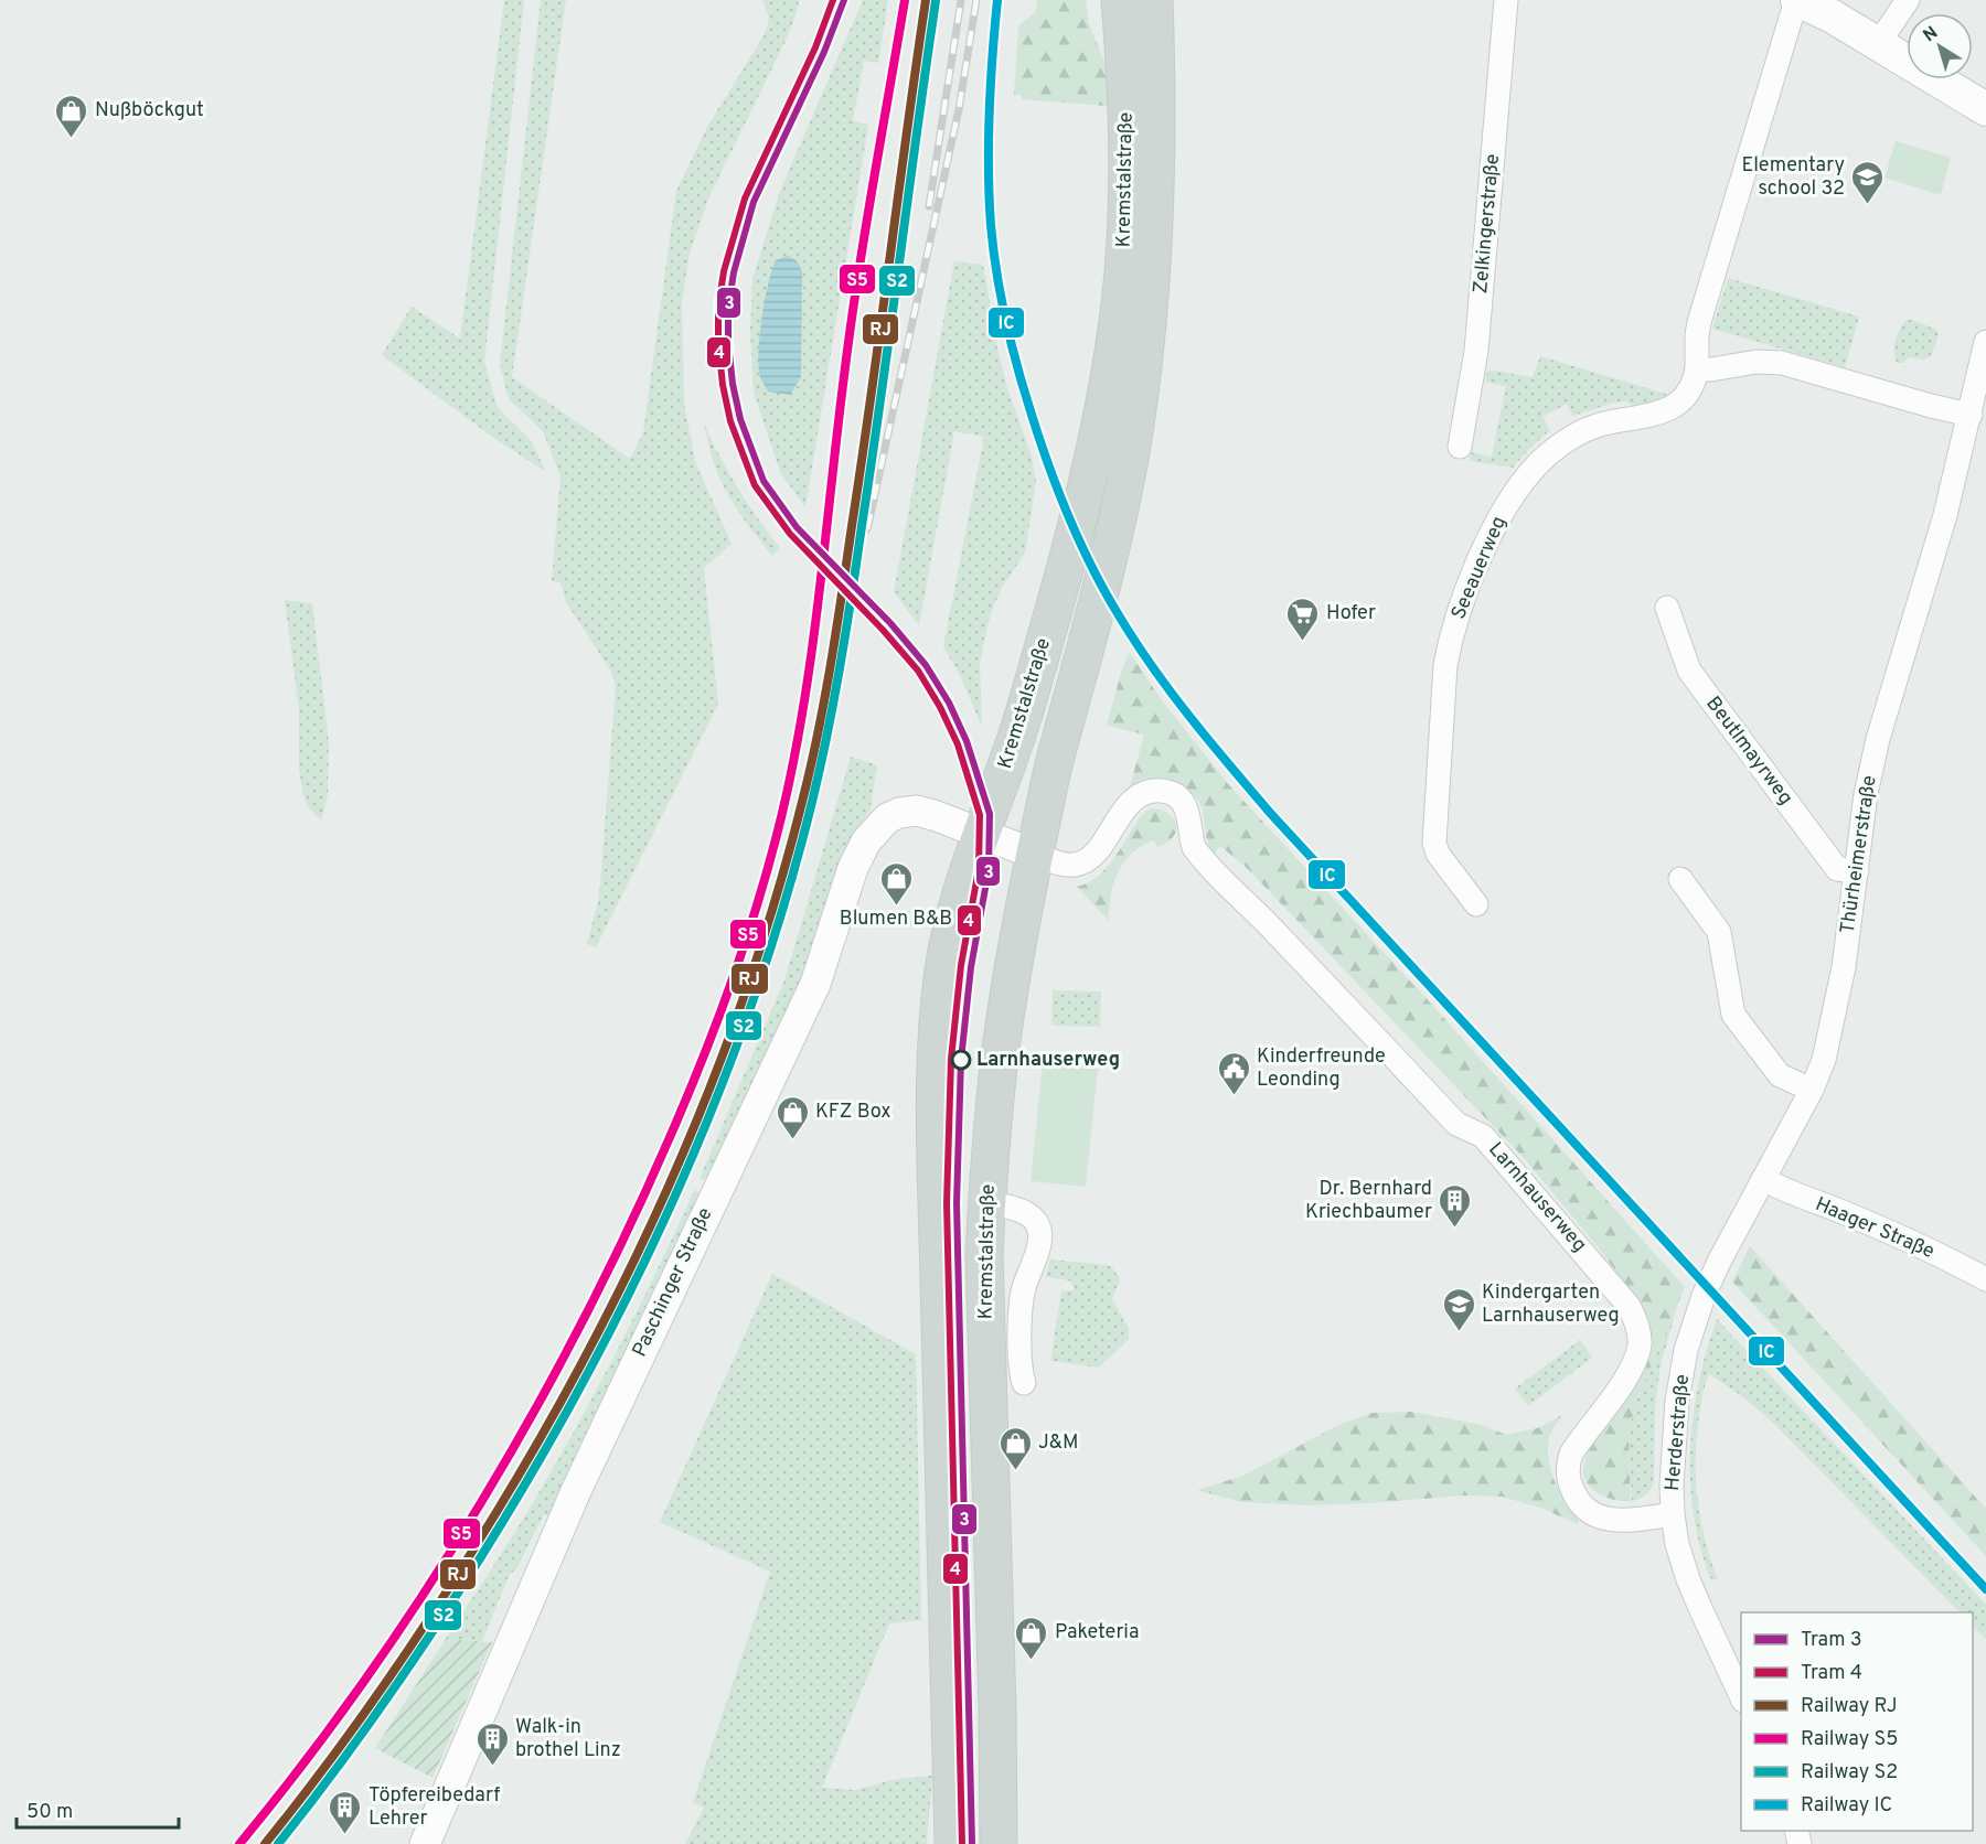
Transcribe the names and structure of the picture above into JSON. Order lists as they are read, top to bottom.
{
  "streets": {
    "main road": ["Kremstalstraße"],
    "street": [
      "Zelkingerstraße",
      "Seeauerweg",
      "Beutlmayrweg",
      "Thürheimerstraße",
      "Larnhauserweg",
      "Haager Straße",
      "Paschinger Straße",
      "Herderstraße"
    ]
  },
  "crossings": [
    ["Kremstalstraße", "Larnhauserweg"],
    ["Kremstalstraße", "Paschinger Straße"],
    ["Beutlmayrweg", "Thürheimerstraße"],
    ["Thürheimerstraße", "Haager Straße"],
    ["Thürheimerstraße", "Herderstraße"],
    ["Larnhauserweg", "Paschinger Straße"],
    ["Larnhauserweg", "Herderstraße"]
  ],
  "places": {
    "shop": [
      "Nußböckgut",
      "Blumen B&B",
      "KFZ Box",
      "J&M",
      "Paketeria"
    ],
    "school or university": ["Elementary school 32", "Kindergarten Larnhauserweg"],
    "supermarket": ["Hofer"],
    "other": ["Larnhauserweg"],
    "public building": ["Kinderfreunde Leonding"],
    "building": ["Dr. Bernhard Kriechbaumer", "Walk-in brothel Linz", "Töpfereibedarf Lehrer"]
  },
  "lines": [
    "tram line 3",
    "tram line 4",
    "rail line RJ",
    "rail line S5",
    "rail line IC",
    "rail line S2"
  ],
  "legend": [
    "Tram 3",
    "Tram 4",
    "Railway RJ",
    "Railway S5",
    "Railway S2",
    "Railway IC"
  ],
  "scale_bar": "50 m",
  "north": "top left"
}
